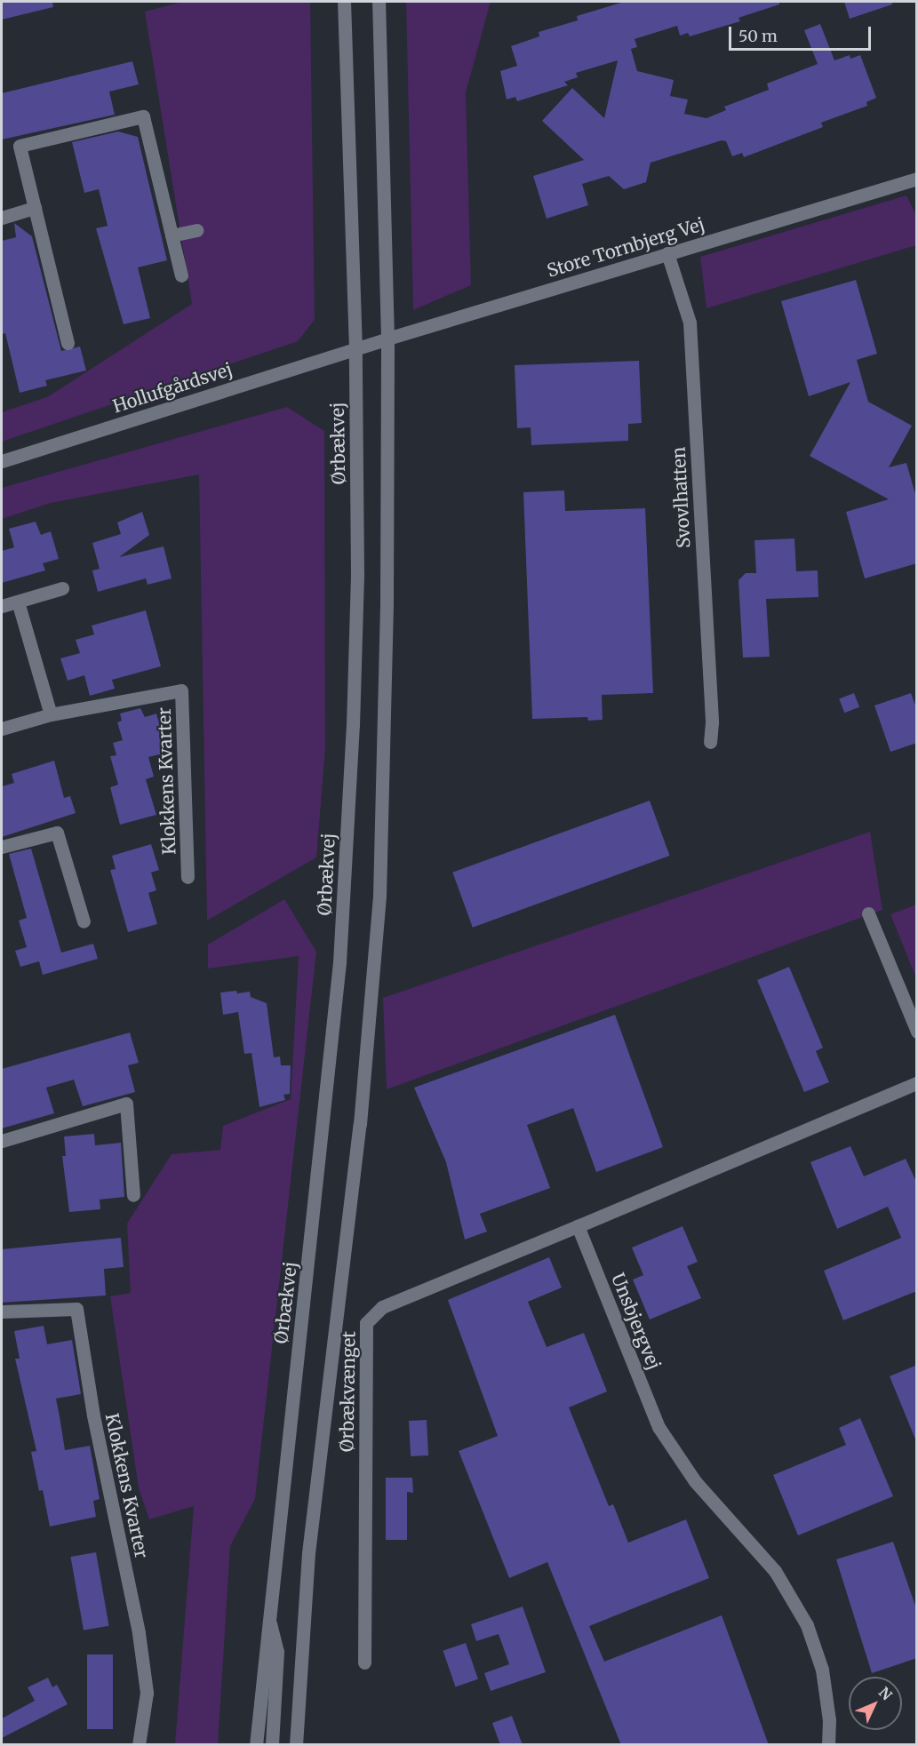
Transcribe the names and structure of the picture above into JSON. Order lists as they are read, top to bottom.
{
  "streets": {
    "street": [
      "Store Tornbjerg Vej",
      "Hollufgårdsvej",
      "Ørbækvej",
      "Svovlhatten",
      "Klokkens Kvarter",
      "Unsbjergvej",
      "Ørbækvænget"
    ]
  },
  "crossings": [
    ["Store Tornbjerg Vej", "Hollufgårdsvej"],
    ["Store Tornbjerg Vej", "Ørbækvej"],
    ["Store Tornbjerg Vej", "Svovlhatten"],
    ["Hollufgårdsvej", "Ørbækvej"],
    ["Unsbjergvej", "Ørbækvænget"]
  ],
  "scale_bar": "50 m",
  "north": "top right"
}
